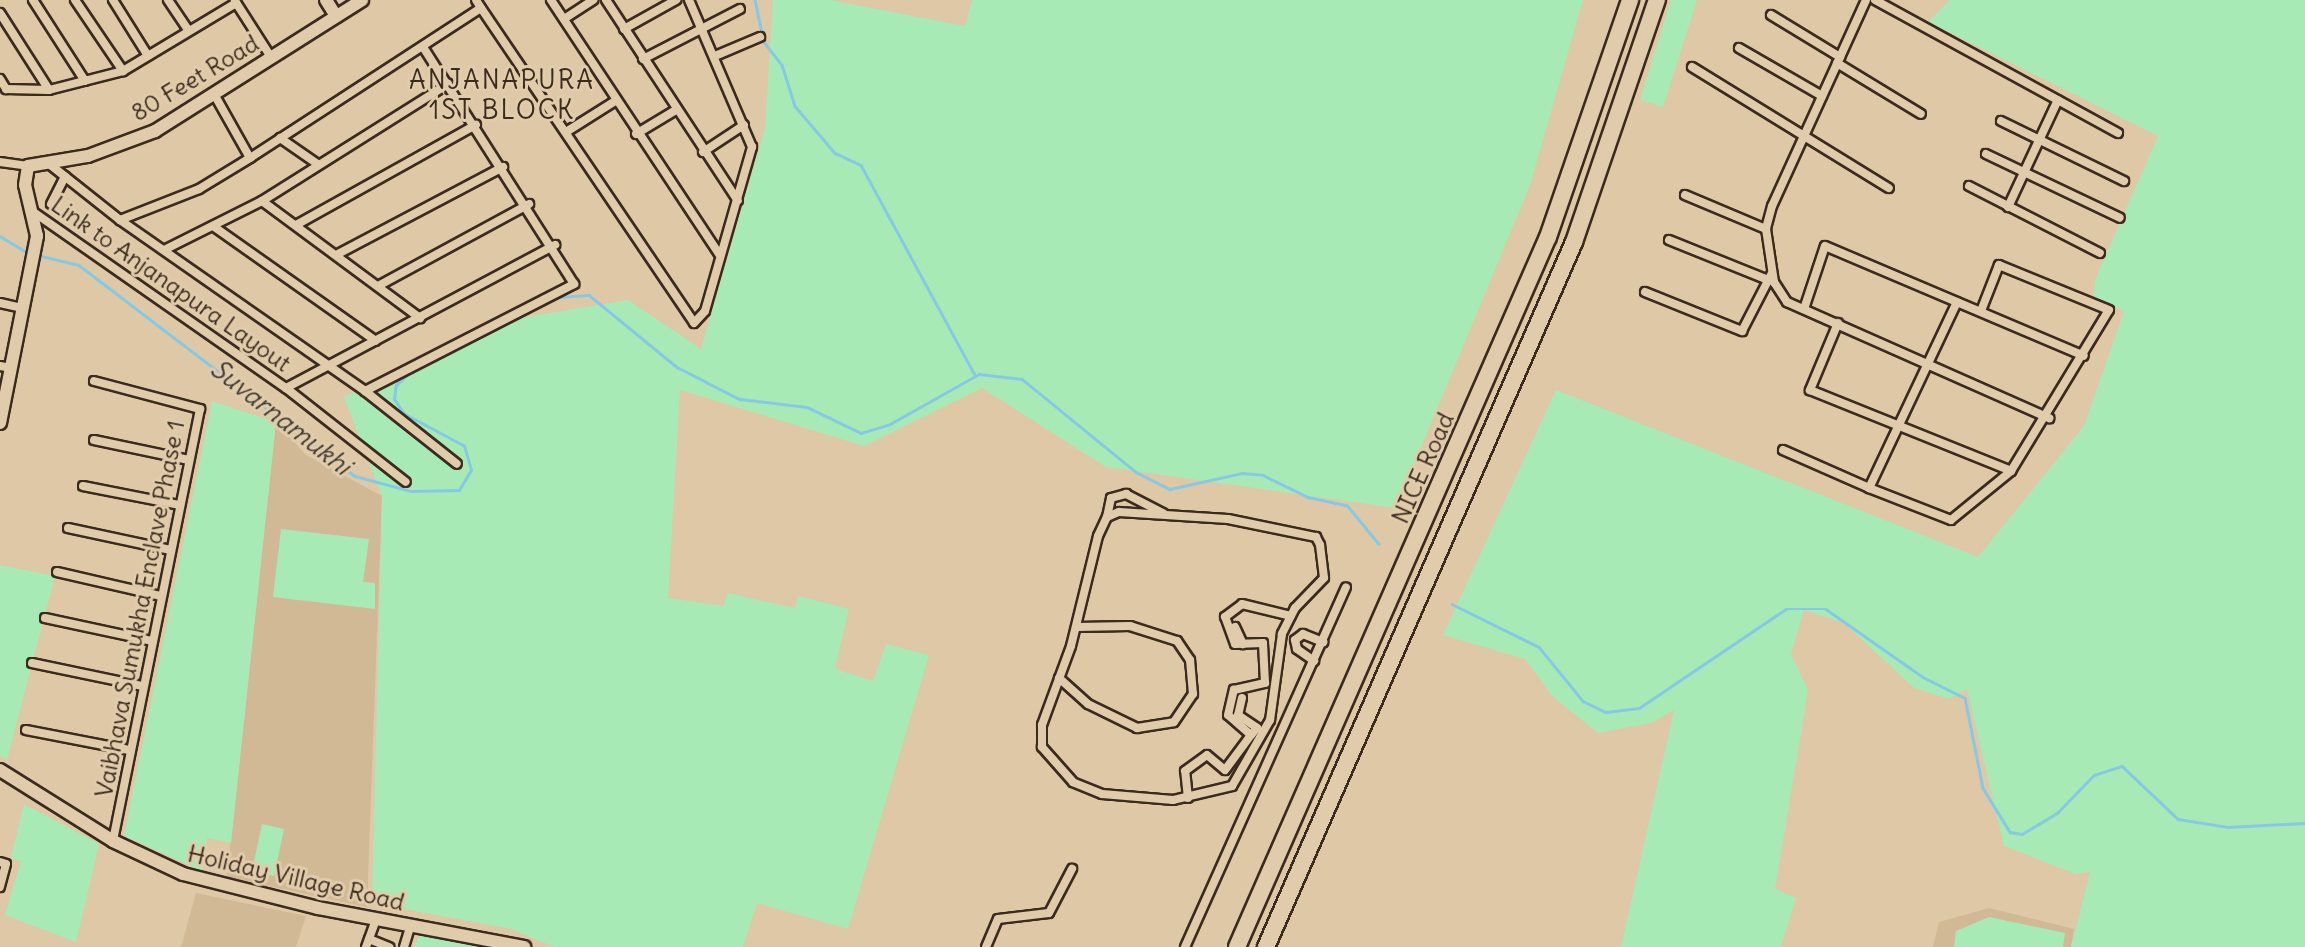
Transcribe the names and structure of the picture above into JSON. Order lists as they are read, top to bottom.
{
  "streets": {
    "highway": ["NICE Road"],
    "street": [
      "80 Feet Road",
      "Link to Anjanapura Layout",
      "Vaibhava Sumukha Enclave Phase 1",
      "Holiday Village Road"
    ]
  },
  "crossings": [
    ["80 Feet Road", "Link to Anjanapura Layout"],
    ["Vaibhava Sumukha Enclave Phase 1", "Holiday Village Road"]
  ],
  "districts": ["ANJANAPURA 1ST BLOCK"],
  "water": ["Suvarnamukhi"]
}
